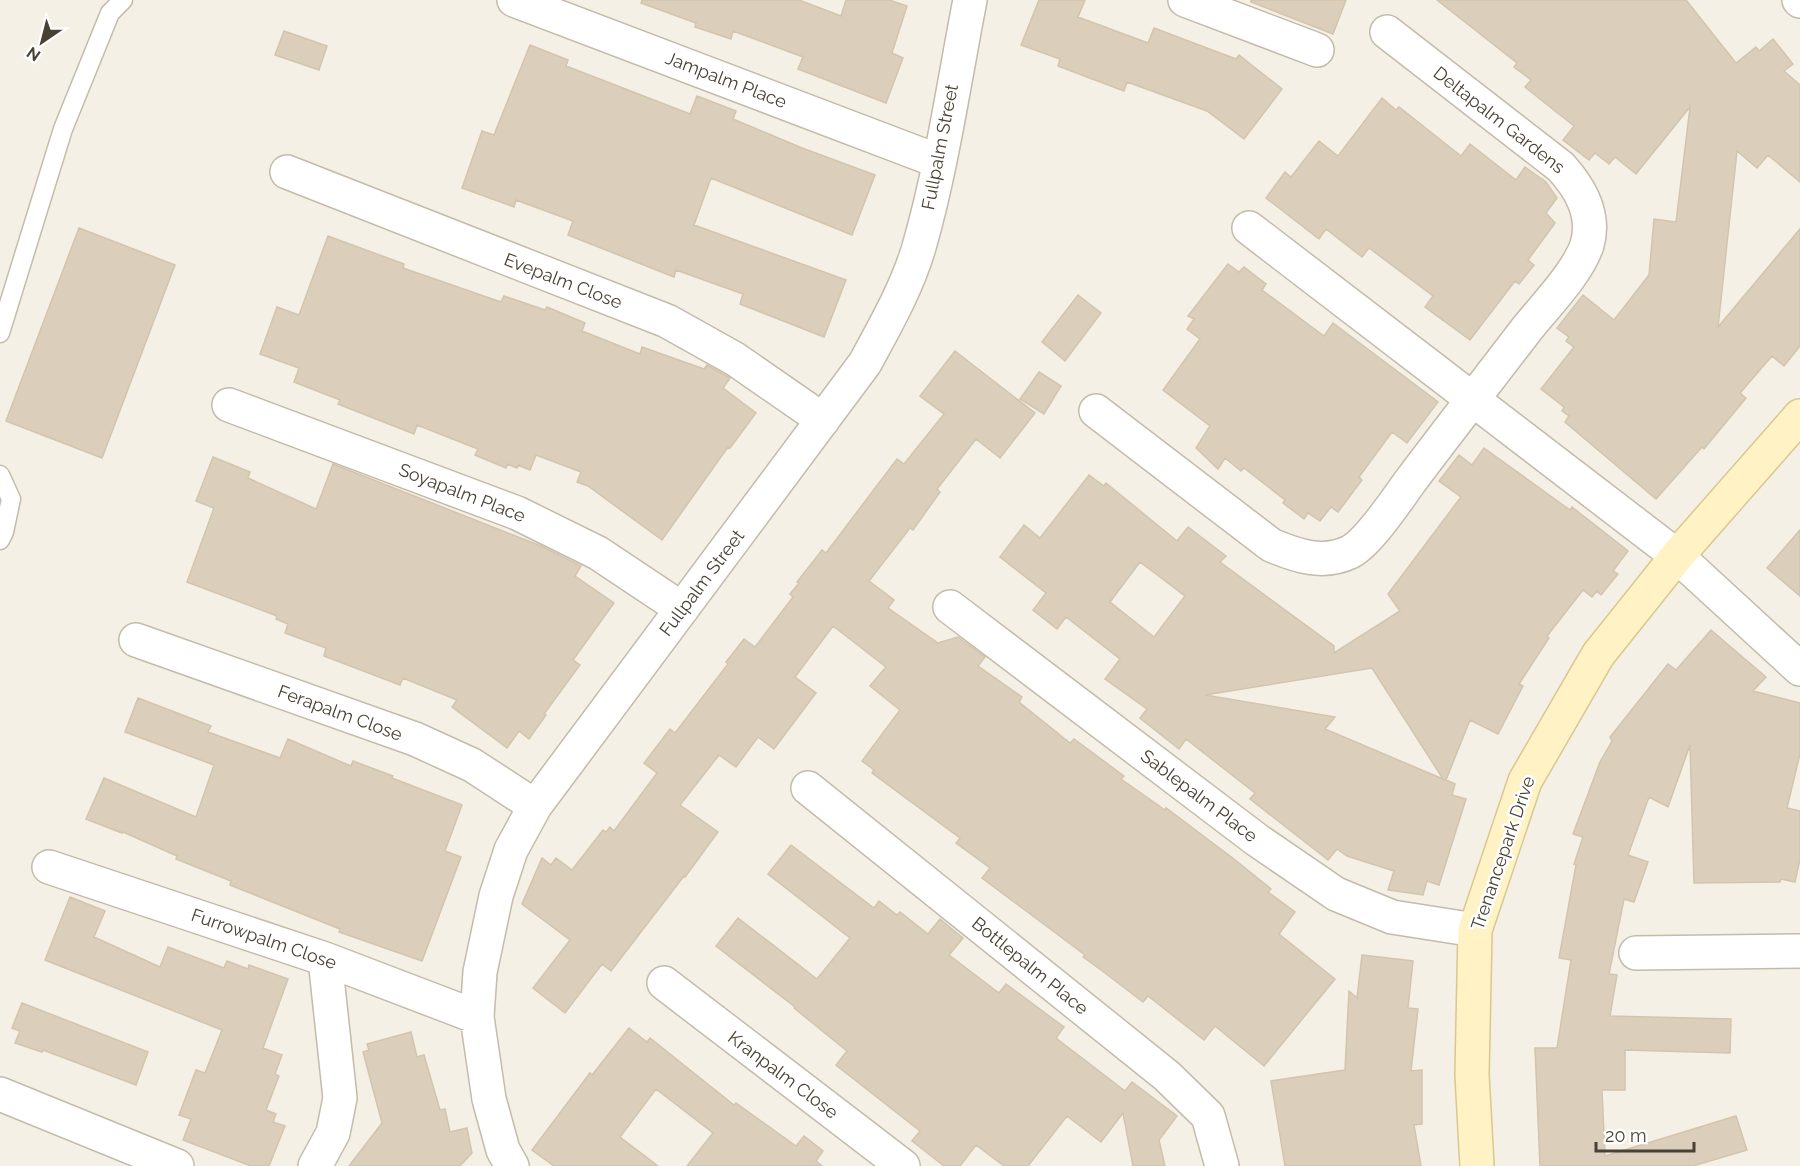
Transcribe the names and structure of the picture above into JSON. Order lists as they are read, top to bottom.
{
  "streets": {
    "street": [
      "Jampalm Place",
      "Deltapalm Gardens",
      "Fullpalm Street",
      "Evepalm Close",
      "Soyapalm Place",
      "Ferapalm Close",
      "Sablepalm Place",
      "Trenancepark Drive",
      "Furrowpalm Close",
      "Bottlepalm Place",
      "Kranpalm Close"
    ]
  },
  "crossings": [
    ["Jampalm Place", "Fullpalm Street"],
    ["Fullpalm Street", "Evepalm Close"],
    ["Fullpalm Street", "Soyapalm Place"],
    ["Fullpalm Street", "Ferapalm Close"],
    ["Fullpalm Street", "Furrowpalm Close"],
    ["Sablepalm Place", "Trenancepark Drive"]
  ],
  "scale_bar": "20 m",
  "north": "bottom left"
}
